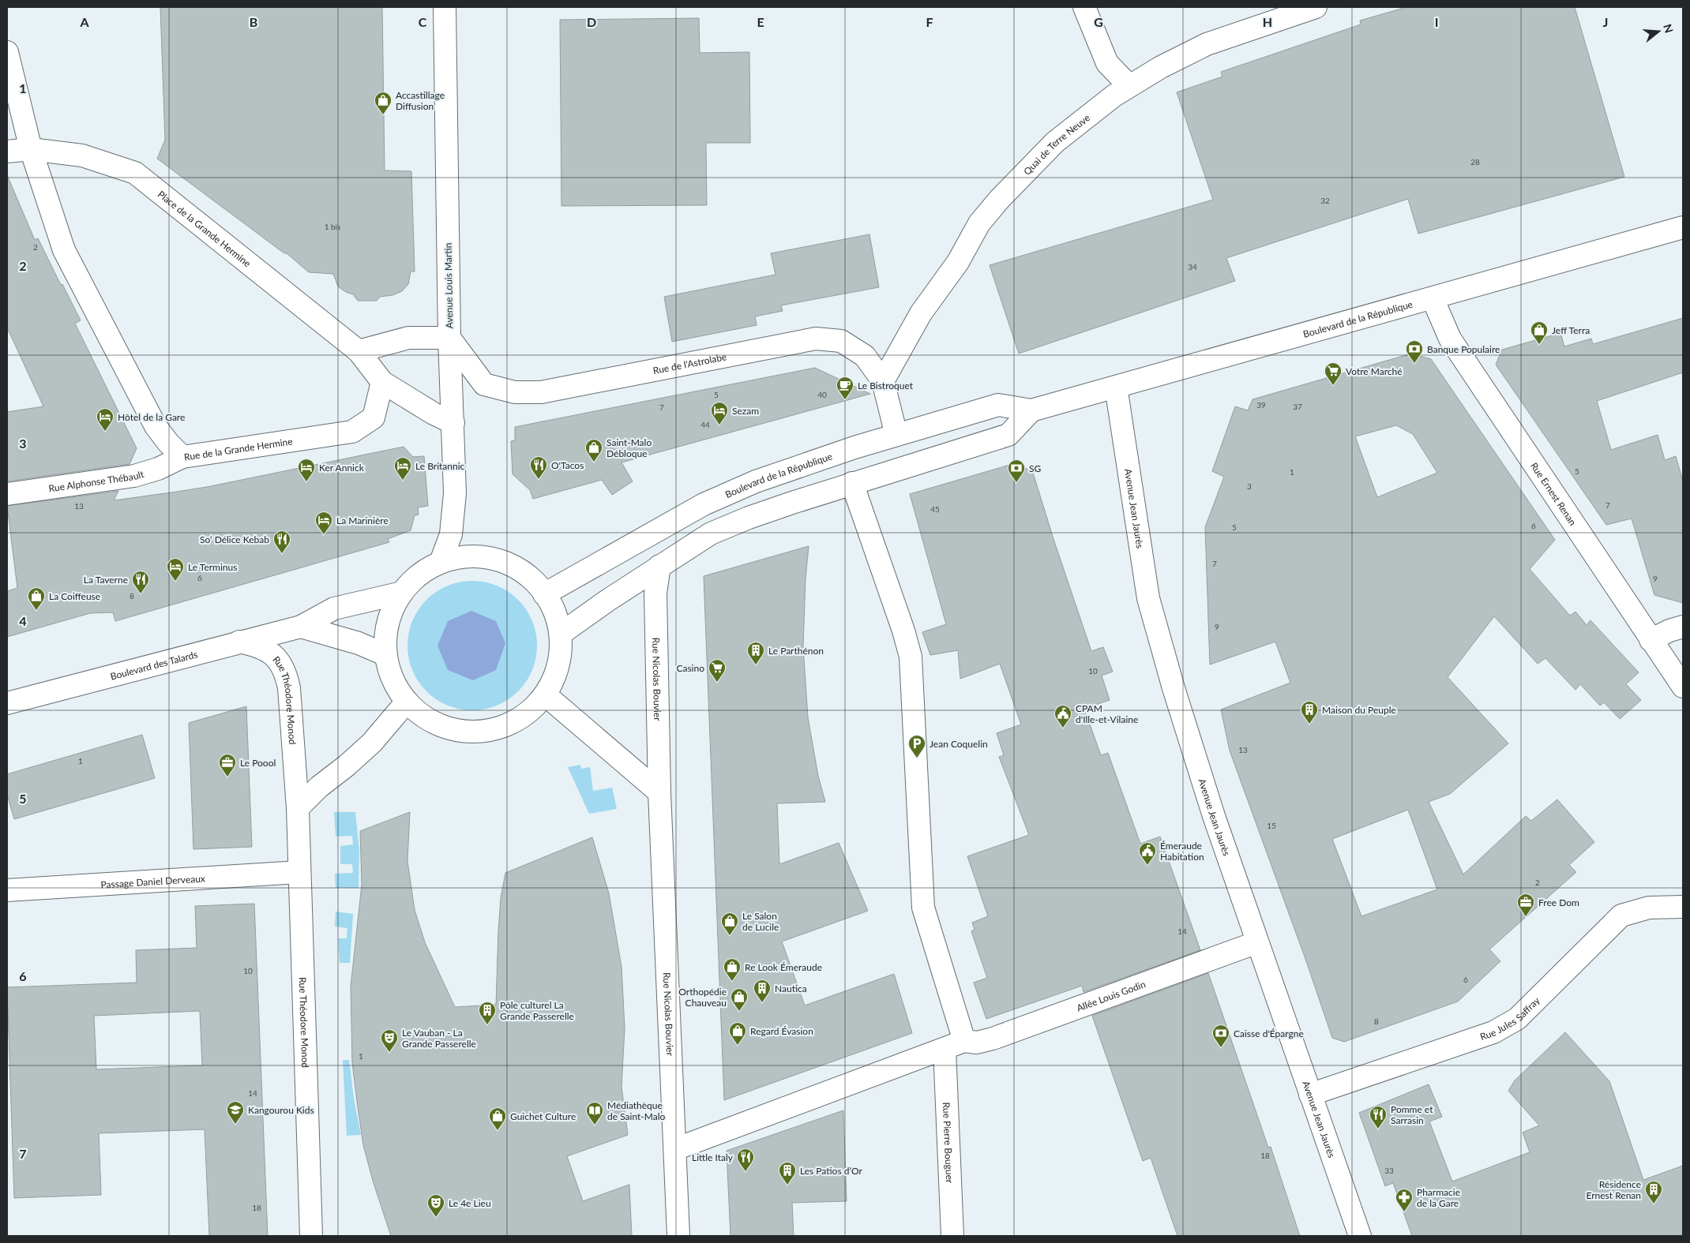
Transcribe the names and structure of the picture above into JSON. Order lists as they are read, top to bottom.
{
  "streets": {
    "street": [
      "Quai de Terre Neuve",
      "Place de la Grande Hermine",
      "Avenue Louis Martin",
      "Boulevard de la République",
      "Rue de l'Astrolabe",
      "Rue de la Grande Hermine",
      "Rue Alphonse Thébault",
      "Rue Ernest Renan",
      "Avenue Jean Jaurès",
      "Boulevard des Talards",
      "Rue Nicolas Bouvier",
      "Rue Théodore Monod",
      "Passage Daniel Derveaux",
      "Allée Louis Godin",
      "Rue Jules Saffray",
      "Rue Pierre Bouguer"
    ]
  },
  "crossings": [
    ["Quai de Terre Neuve", "Rue de l'Astrolabe"],
    ["Place de la Grande Hermine", "Rue de la Grande Hermine"],
    ["Avenue Louis Martin", "Rue de l'Astrolabe"],
    ["Boulevard de la République", "Rue de l'Astrolabe"],
    ["Boulevard de la République", "Rue Ernest Renan"],
    ["Boulevard de la République", "Avenue Jean Jaurès"],
    ["Rue de la Grande Hermine", "Rue Alphonse Thébault"],
    ["Avenue Jean Jaurès", "Allée Louis Godin"],
    ["Avenue Jean Jaurès", "Rue Jules Saffray"],
    ["Boulevard des Talards", "Rue Théodore Monod"],
    ["Rue Théodore Monod", "Passage Daniel Derveaux"]
  ],
  "places": {
    "shop": [
      "Accastillage Diffusion",
      "Jeff Terra",
      "Saint-Malo Débloque",
      "La Coiffeuse",
      "Le Salon de Lucile",
      "Re Look Émeraude",
      "Orthopédie Chauveau",
      "Regard Évasion",
      "Guichet Culture"
    ],
    "bank": ["Banque Populaire", "SG", "Caisse d'Épargne"],
    "supermarket": ["Votre Marché", "Casino"],
    "cafe": ["Le Bistroquet"],
    "hotel": [
      "Sezam",
      "Hôtel de la Gare",
      "Le Britannic",
      "Ker Annick",
      "La Marinière",
      "Le Terminus"
    ],
    "restaurant": [
      "O'Tacos",
      "So‘ Délice Kebab",
      "La Taverne",
      "Pomme et Sarrasin",
      "Little Italy"
    ],
    "building": [
      "Le Parthénon",
      "Maison du Peuple",
      "Nautica",
      "Pôle culturel La Grande Passerelle",
      "Les Patios d’Or",
      "Résidence Ernest Renan"
    ],
    "public building": ["CPAM d'Ille-et-Vilaine", "Émeraude Habitation"],
    "parking": ["Jean Coquelin"],
    "office": ["Le Poool", "Free Dom"],
    "theatre": ["Le Vauban - La Grande Passerelle", "Le 4e Lieu"],
    "school or university": ["Kangourou Kids"],
    "library": ["Médiathèque de Saint-Malo"],
    "pharmacy": ["Pharmacie de la Gare"]
  },
  "house_numbers": [
    "28",
    "32",
    "1 bis",
    "2",
    "34",
    "5",
    "40",
    "39",
    "37",
    "7",
    "44",
    "5",
    "1",
    "3",
    "7",
    "13",
    "45",
    "6",
    "5",
    "7",
    "6",
    "9",
    "8",
    "9",
    "10",
    "13",
    "1",
    "15",
    "2",
    "14",
    "10",
    "6",
    "8",
    "1",
    "14",
    "18",
    "33",
    "18"
  ],
  "north": "right",
  "grid": {
    "columns": [
      "A",
      "B",
      "C",
      "D",
      "E",
      "F",
      "G",
      "H",
      "I",
      "J"
    ],
    "rows": [
      "1",
      "2",
      "3",
      "4",
      "5",
      "6",
      "7"
    ]
  }
}
